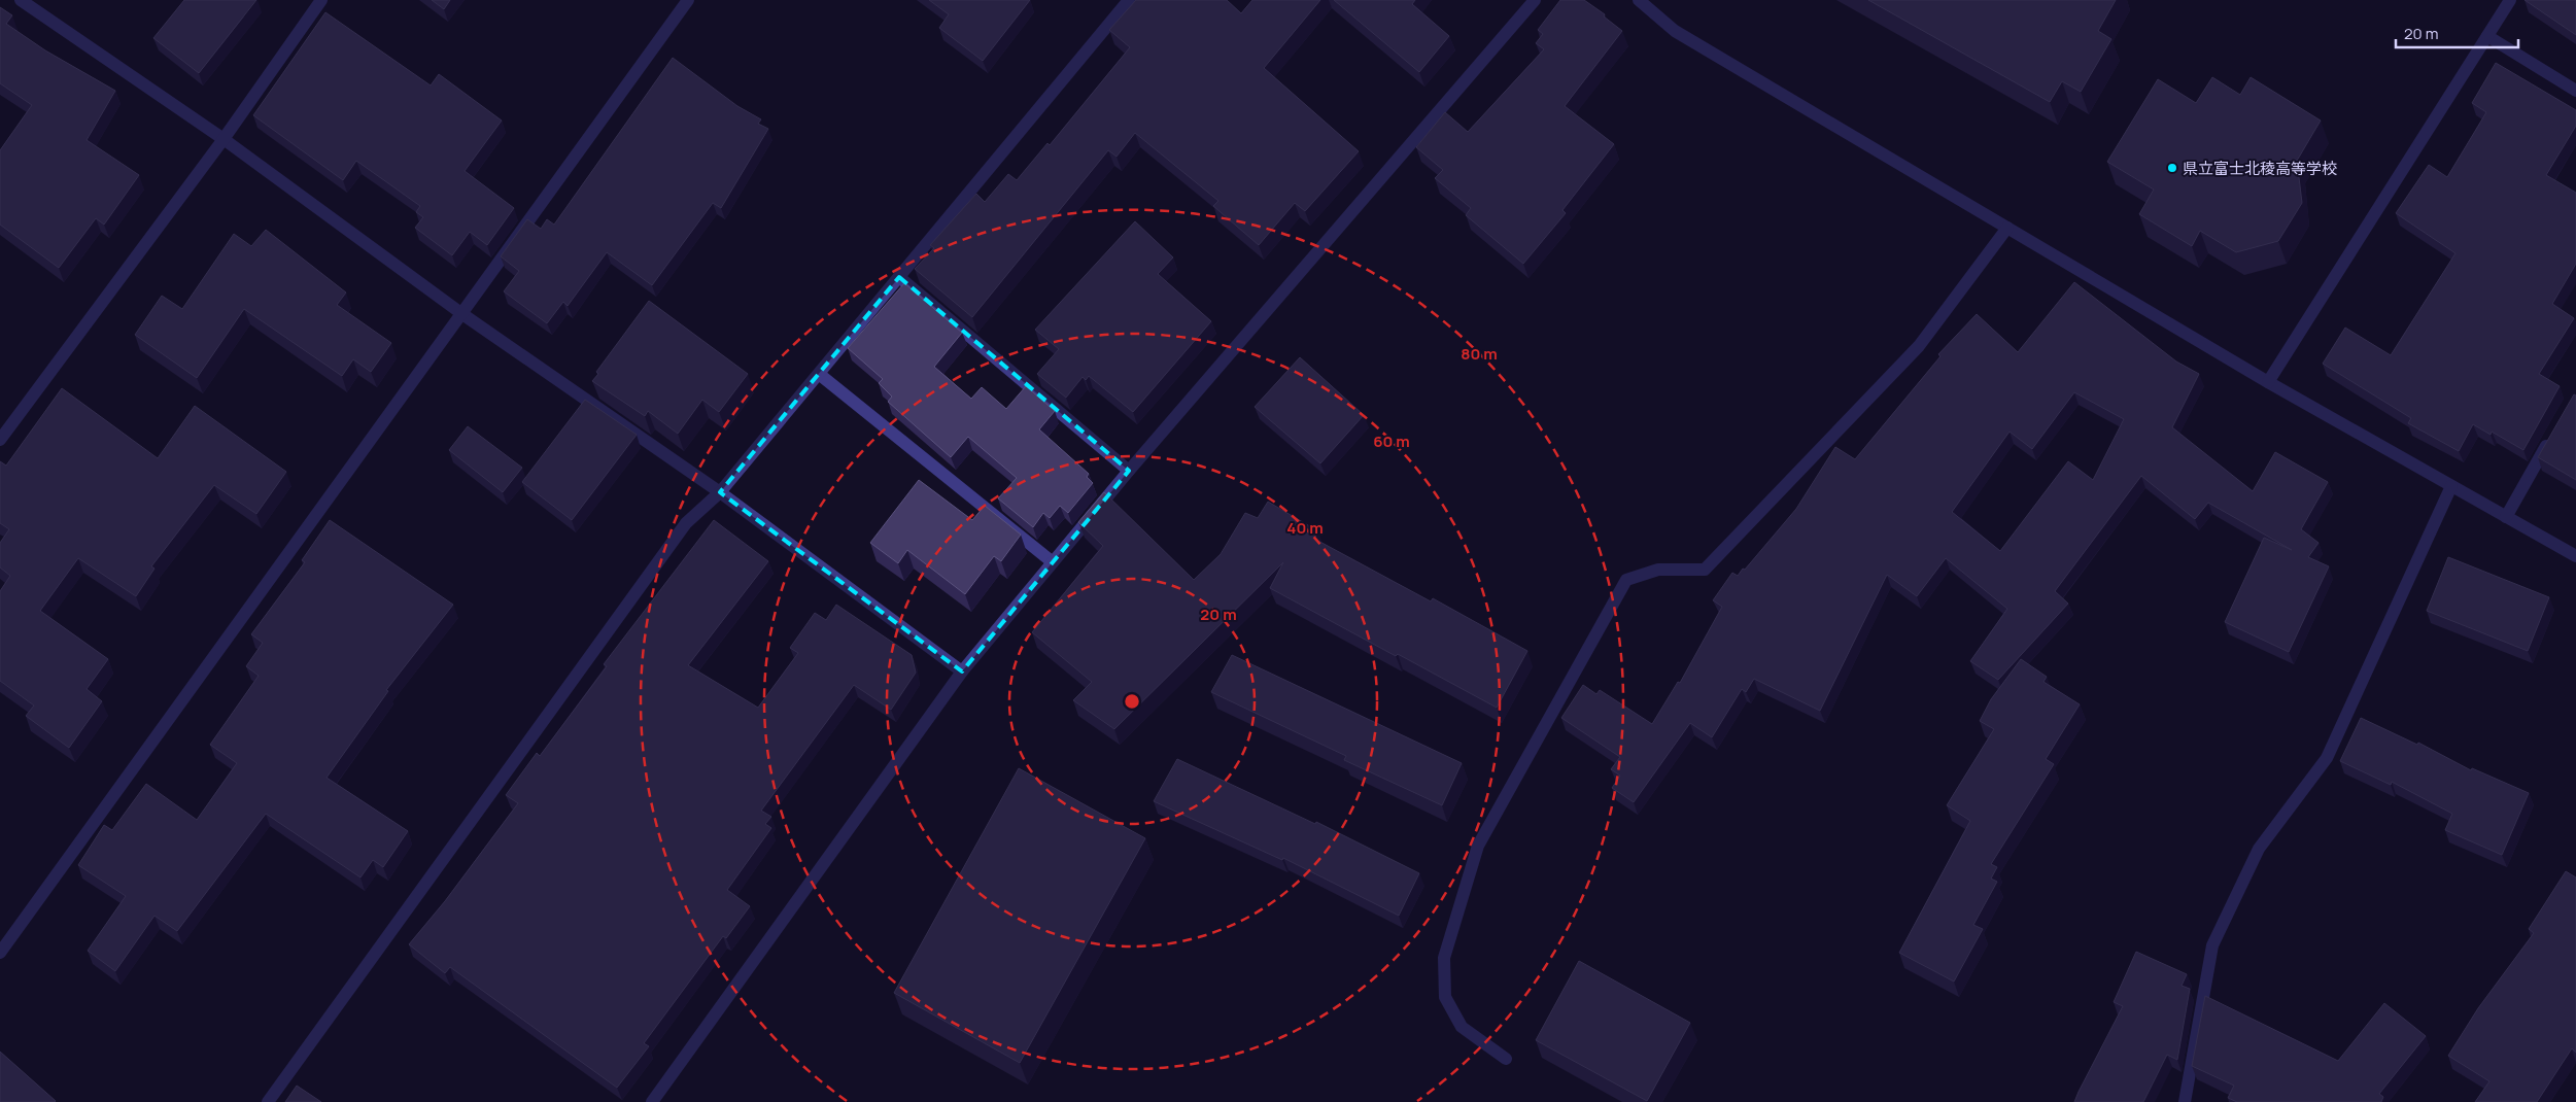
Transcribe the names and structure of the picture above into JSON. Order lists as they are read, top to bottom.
{
  "places": ["県立富士北稜高等学校"],
  "scale_bar": "20 m",
  "rings": [
    "80 m",
    "60 m",
    "40 m",
    "20 m"
  ]
}
